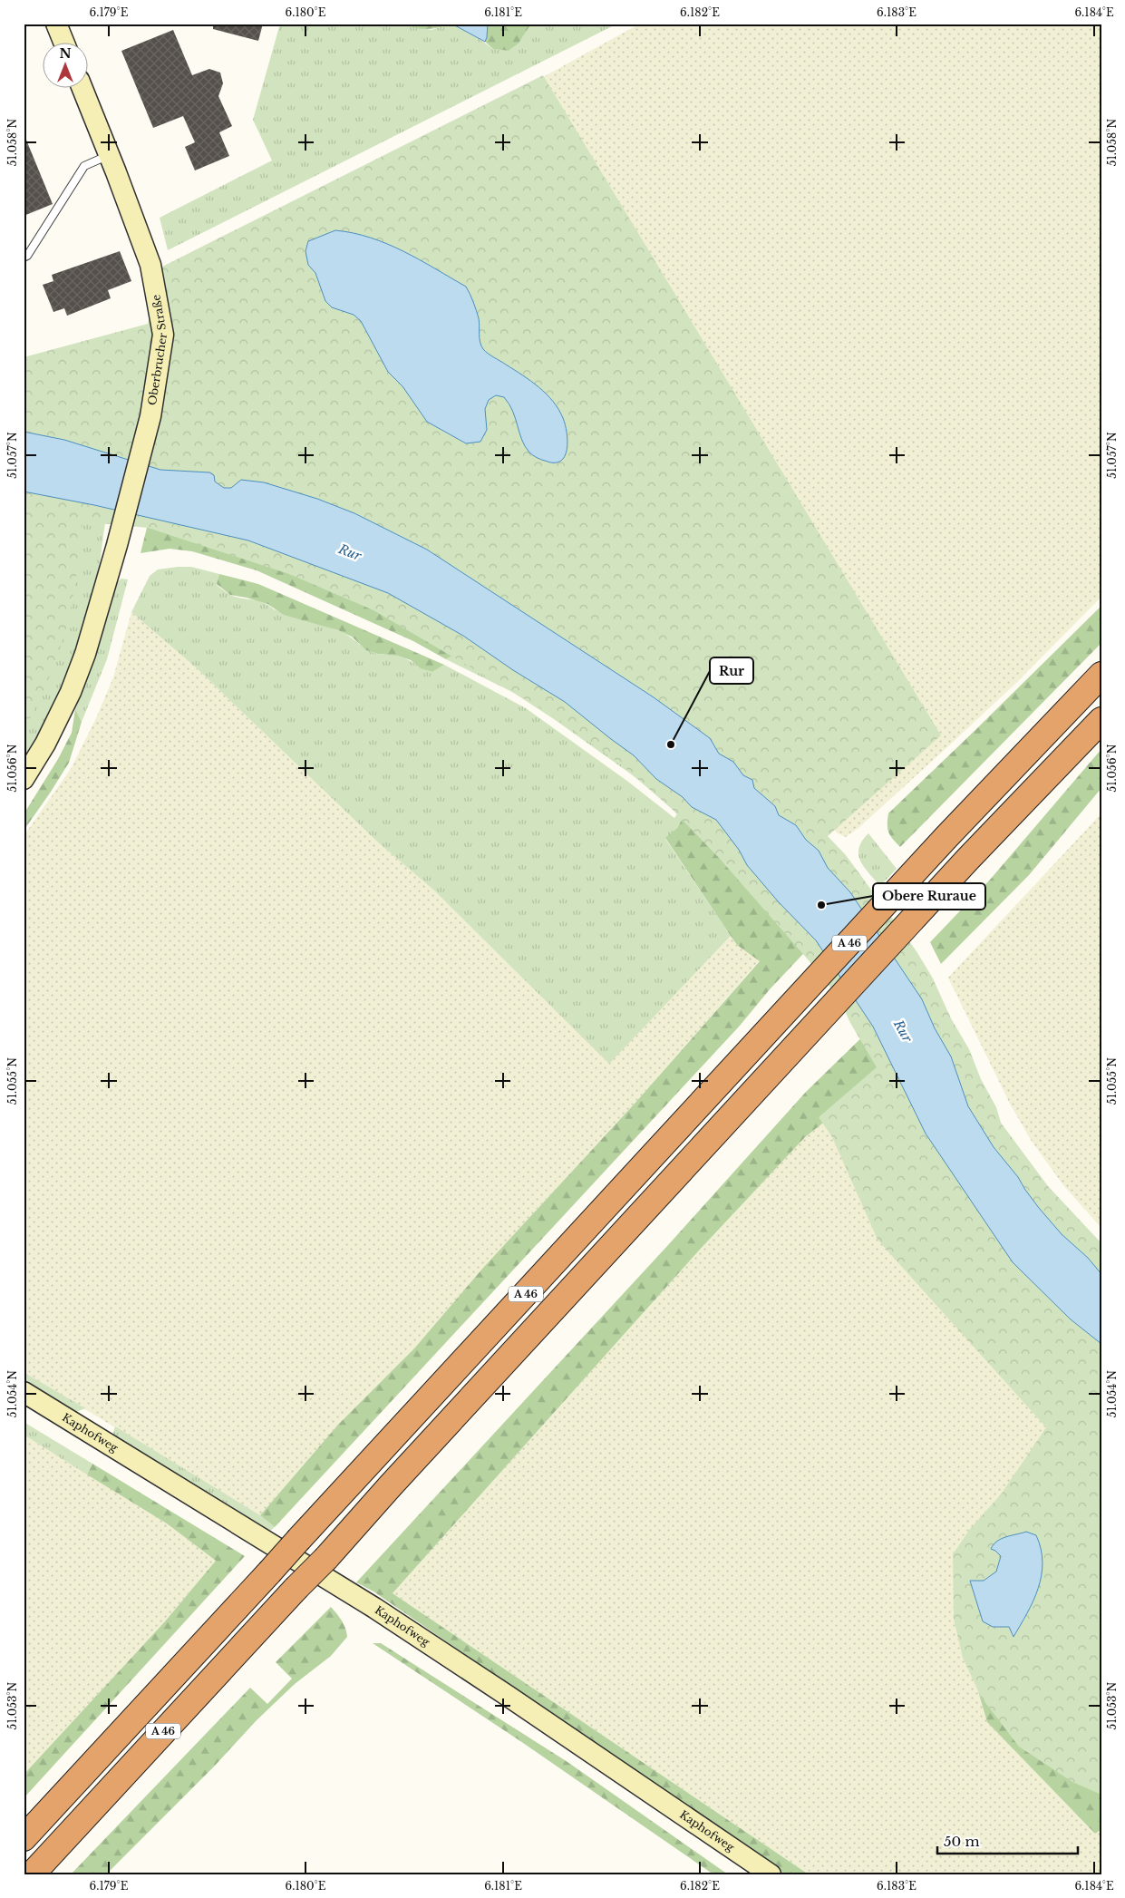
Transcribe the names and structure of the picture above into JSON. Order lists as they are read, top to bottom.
{
  "streets": {
    "highway": ["A 46"],
    "main road": ["Oberbrucher Straße", "Kaphofweg"]
  },
  "water": ["Rur"],
  "places": ["Rur", "Obere Ruraue"],
  "scale_bar": "50 m",
  "north": "top",
  "coordinates": [
    "6.179°E",
    "6.180°E",
    "6.181°E",
    "6.182°E",
    "6.183°E",
    "6.184°E",
    "51.058°N",
    "51.057°N",
    "51.056°N",
    "51.055°N",
    "51.054°N",
    "51.053°N"
  ]
}
